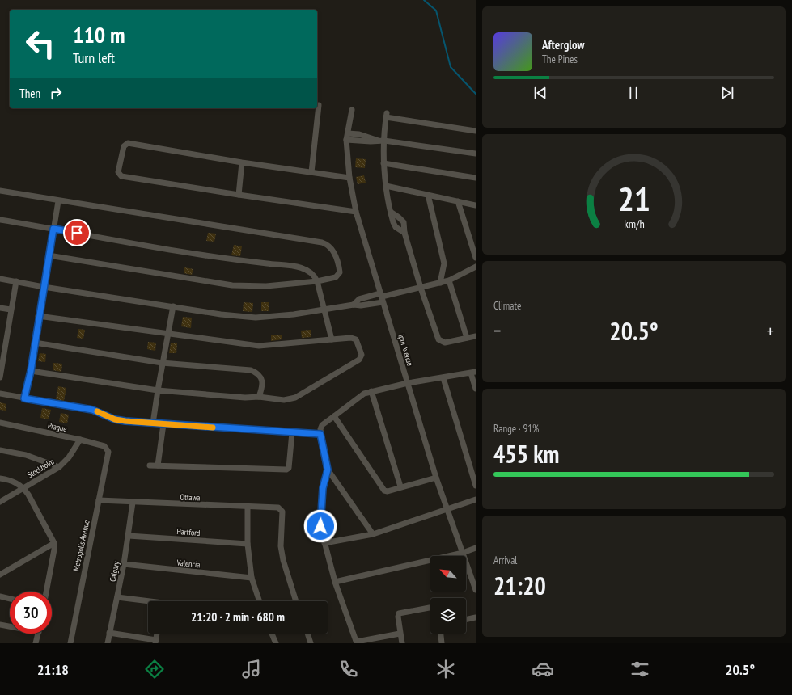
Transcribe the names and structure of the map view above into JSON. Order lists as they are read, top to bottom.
{
  "streets": {
    "street": [
      "Ipm Avenue",
      "Prague",
      "Stockholm",
      "Ottawa",
      "Hartford",
      "Metropolis Avenue",
      "Valencia",
      "Calgary"
    ]
  },
  "crossings": [
    ["Prague", "Stockholm"],
    ["Prague", "Metropolis Avenue"],
    ["Ottawa", "Metropolis Avenue"],
    ["Ottawa", "Calgary"],
    ["Hartford", "Calgary"],
    ["Valencia", "Calgary"]
  ],
  "north": "top left",
  "page": {
    "turn": ["110 m", "Turn left"],
    "song": ["Afterglow", "The Pines"],
    "then": "Then",
    "tile": [
      "Climate",
      ["Range · 91%", "455 km"],
      ["Arrival", "21:20"]
    ],
    "heat": ["−", "20.5°", "+"],
    "limit": "30",
    "trip": "21:20 · 2 min · 680 m",
    "tabs": ["21:18", "20.5°"],
    "gauge": ["21", "km/h"]
  }
}
